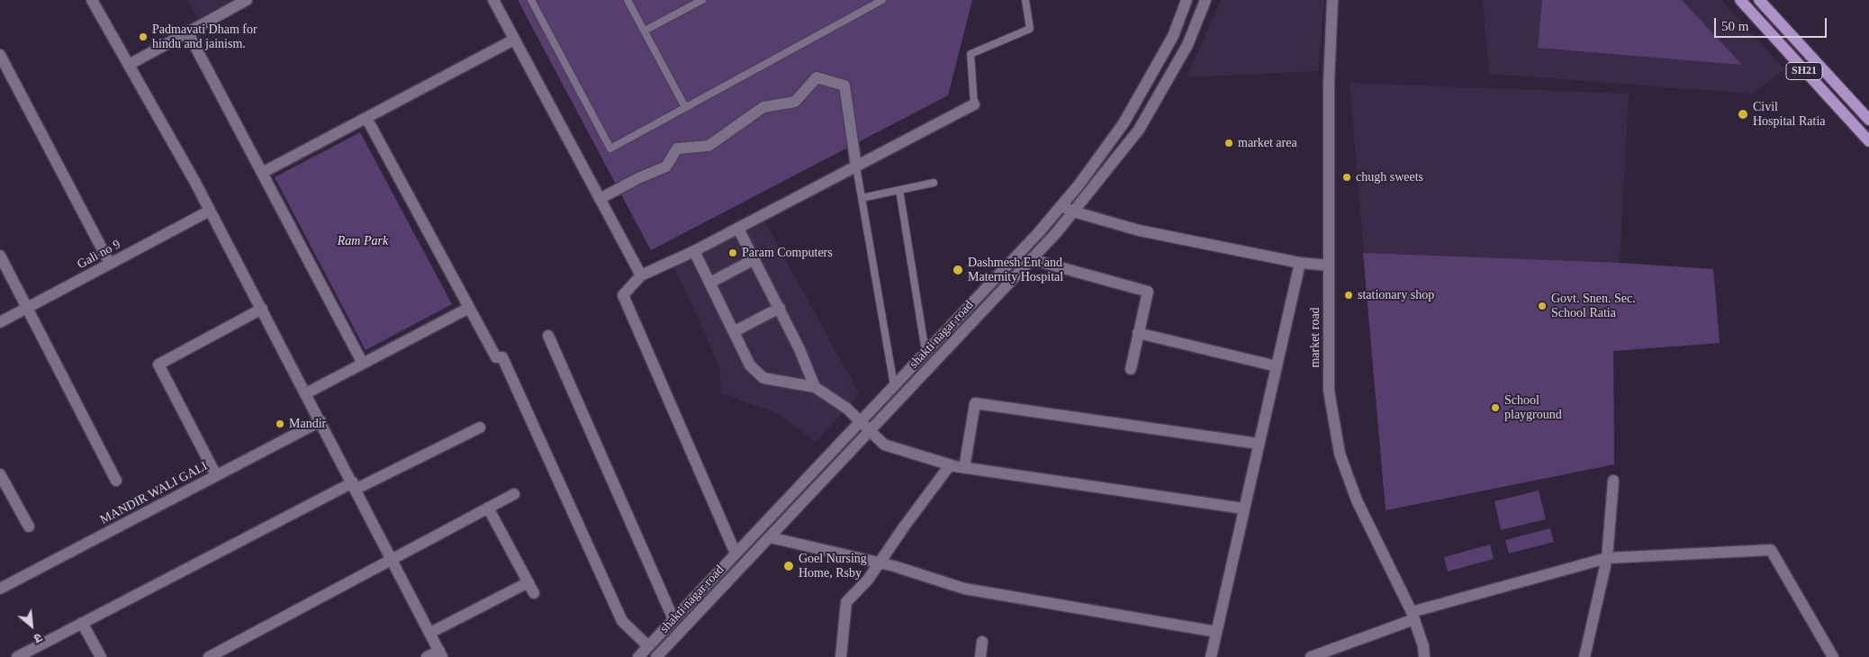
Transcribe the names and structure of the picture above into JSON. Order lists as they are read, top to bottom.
{
  "streets": {
    "main road": ["SH21"],
    "street": [
      "Gali no 9",
      "shakti nagar road",
      "market road",
      "MANDIR WALI GALI"
    ]
  },
  "parks": ["Ram Park"],
  "places": [
    "Padmavati Dham for hindu and jainism.",
    "Civil Hospital Ratia",
    "market area",
    "chugh sweets",
    "Param Computers",
    "Dashmesh Ent and Maternity Hospital",
    "stationary shop",
    "Govt. Snen. Sec. School Ratia",
    "School playground",
    "Mandir",
    "Goel Nursing Home, Rsby"
  ],
  "scale_bar": "50 m",
  "north": "bottom right"
}
